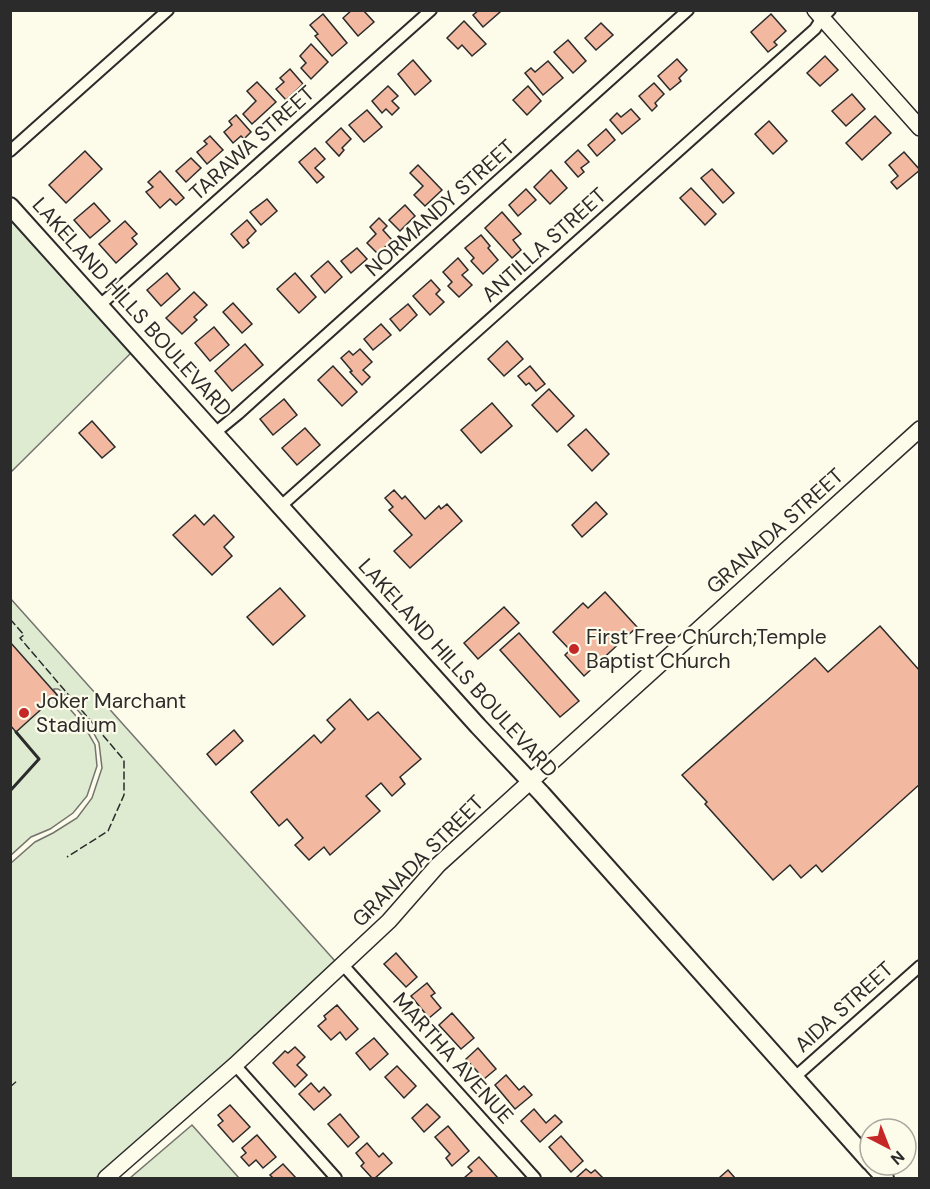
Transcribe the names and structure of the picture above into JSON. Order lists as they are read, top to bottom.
{
  "streets": {
    "main road": ["LAKELAND HILLS BOULEVARD"],
    "street": [
      "TARAWA STREET",
      "NORMANDY STREET",
      "ANTILLA STREET",
      "GRANADA STREET",
      "AIDA STREET",
      "MARTHA AVENUE"
    ]
  },
  "crossings": [
    ["TARAWA STREET", "LAKELAND HILLS BOULEVARD"],
    ["NORMANDY STREET", "LAKELAND HILLS BOULEVARD"],
    ["ANTILLA STREET", "LAKELAND HILLS BOULEVARD"],
    ["LAKELAND HILLS BOULEVARD", "GRANADA STREET"],
    ["LAKELAND HILLS BOULEVARD", "AIDA STREET"],
    ["GRANADA STREET", "MARTHA AVENUE"]
  ],
  "places": ["First Free Church;Temple Baptist Church", "Joker Marchant Stadium"],
  "north": "bottom right"
}
